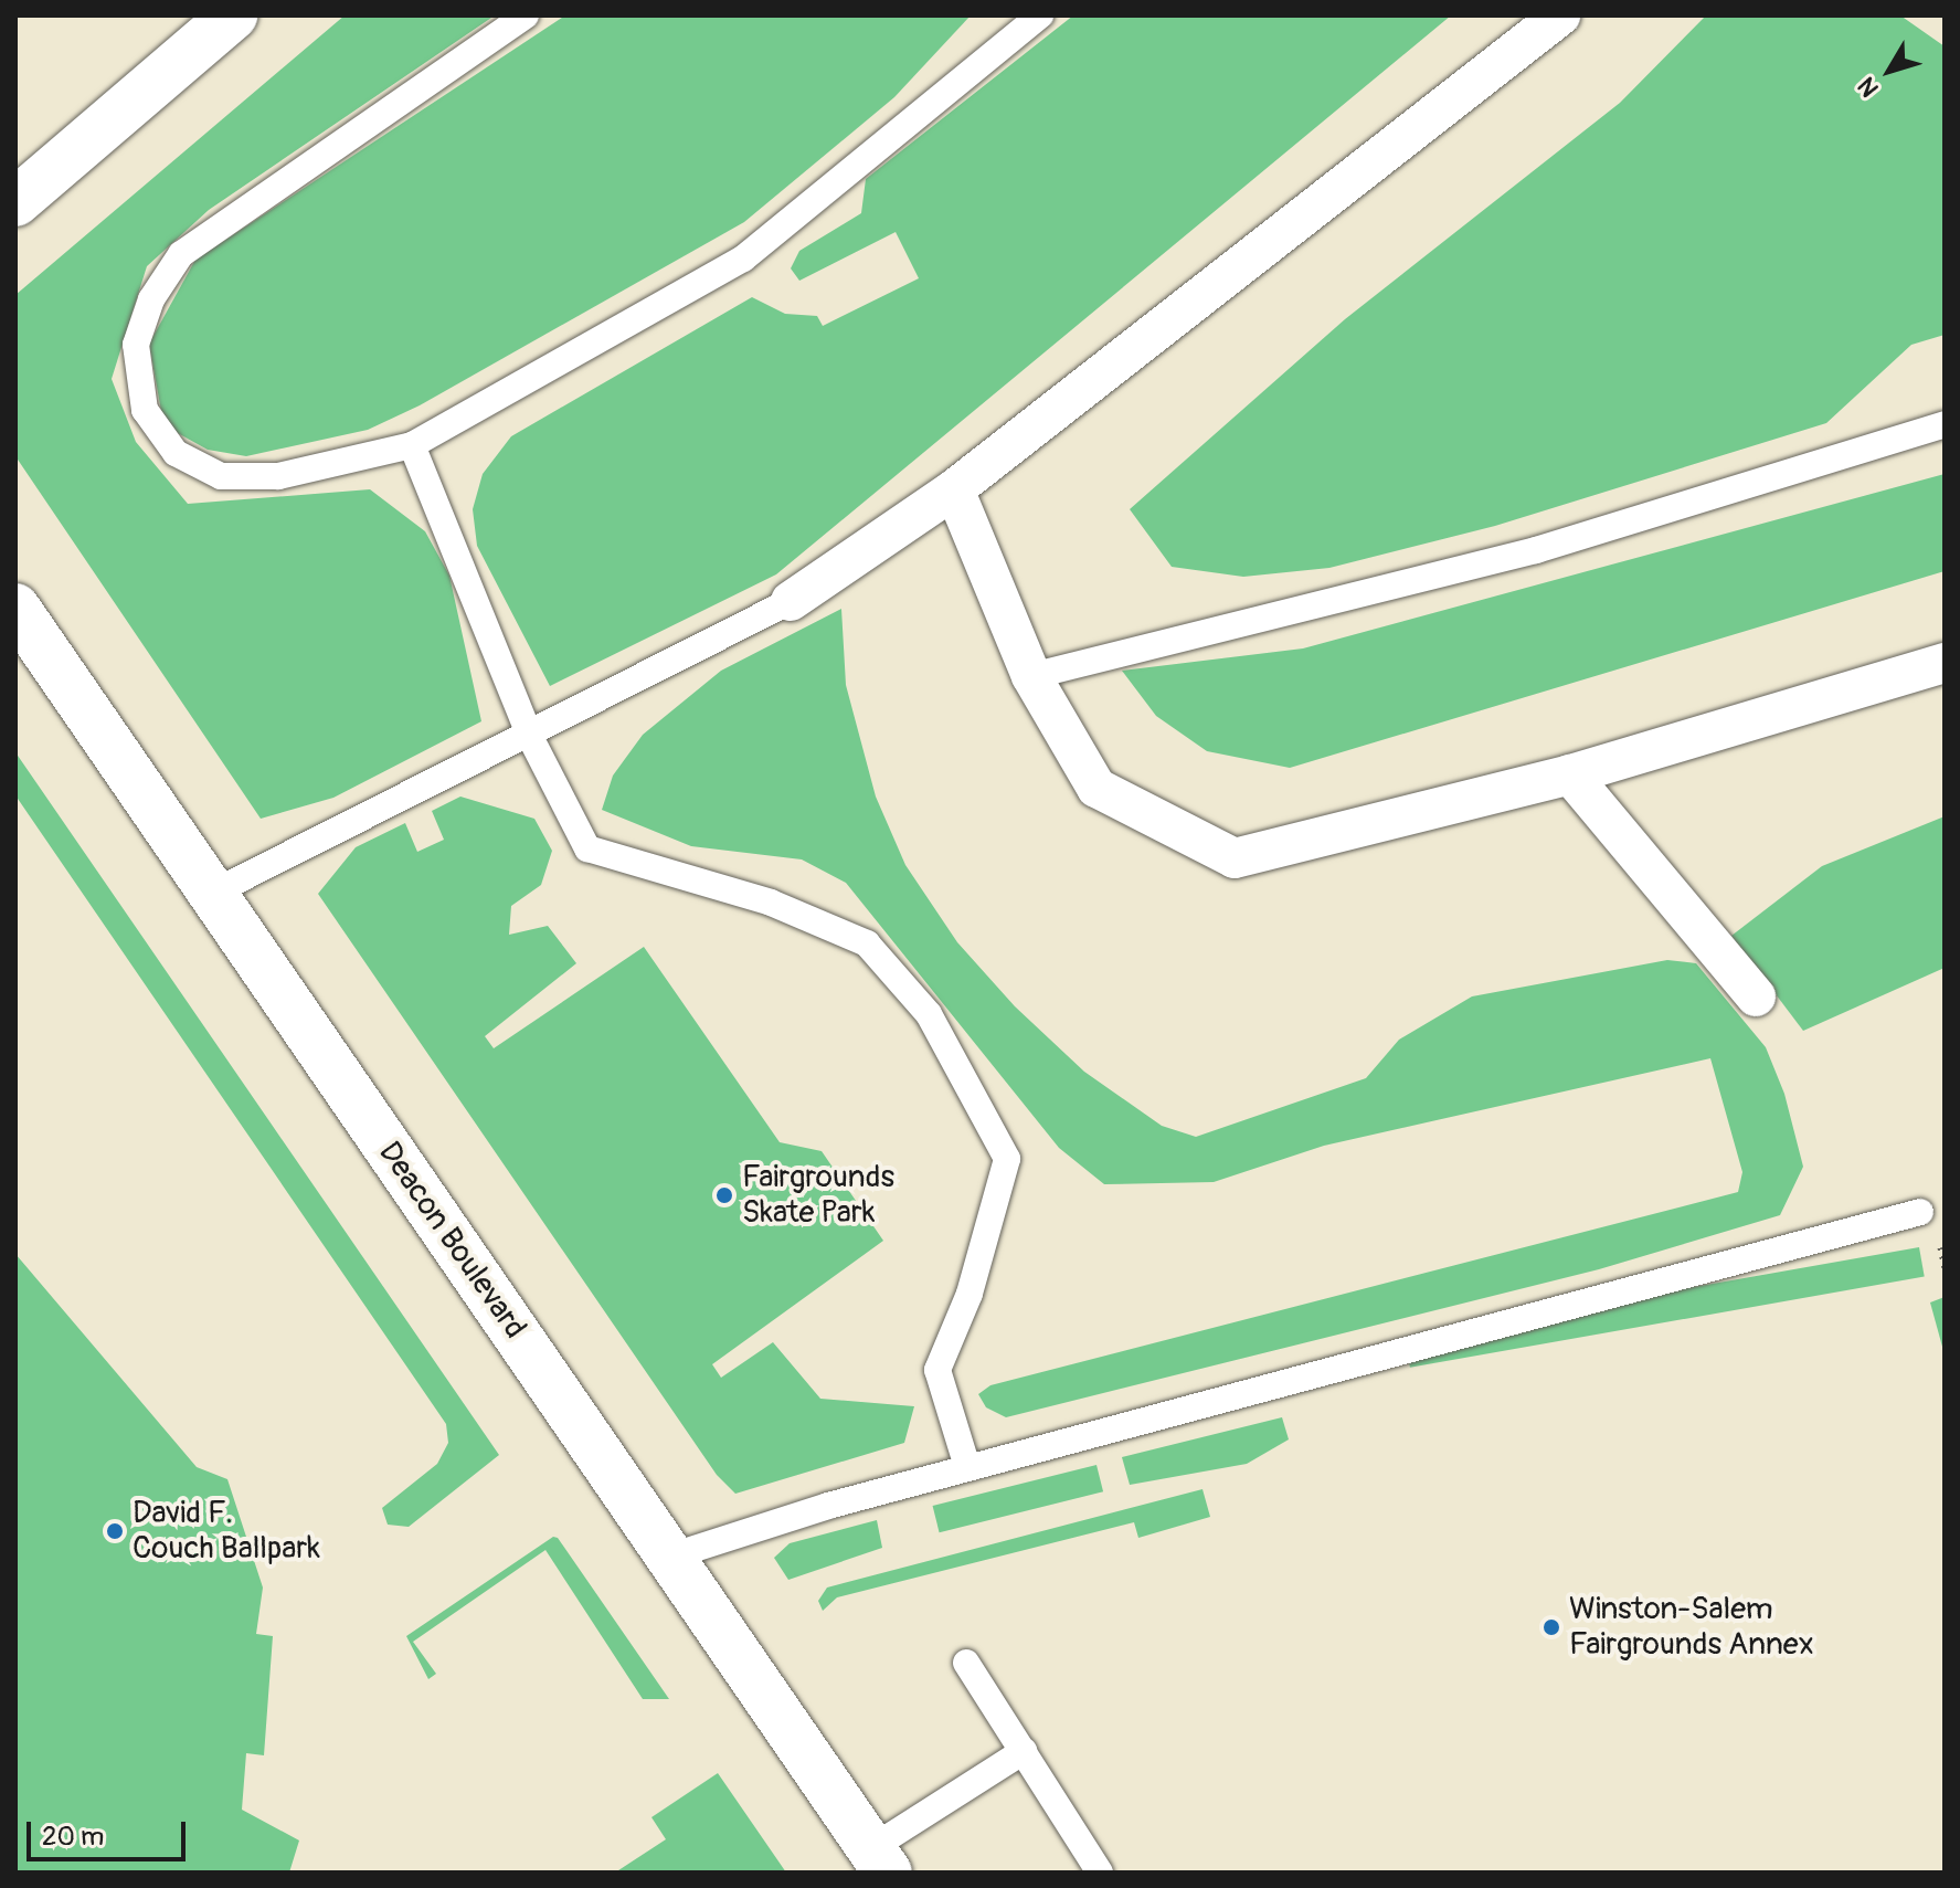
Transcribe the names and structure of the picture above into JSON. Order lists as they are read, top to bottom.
{
  "streets": {
    "street": ["Deacon Boulevard"]
  },
  "places": ["Fairgrounds Skate Park", "David F. Couch Ballpark", "Winston-Salem Fairgrounds Annex"],
  "scale_bar": "20 m",
  "north": "bottom left"
}
